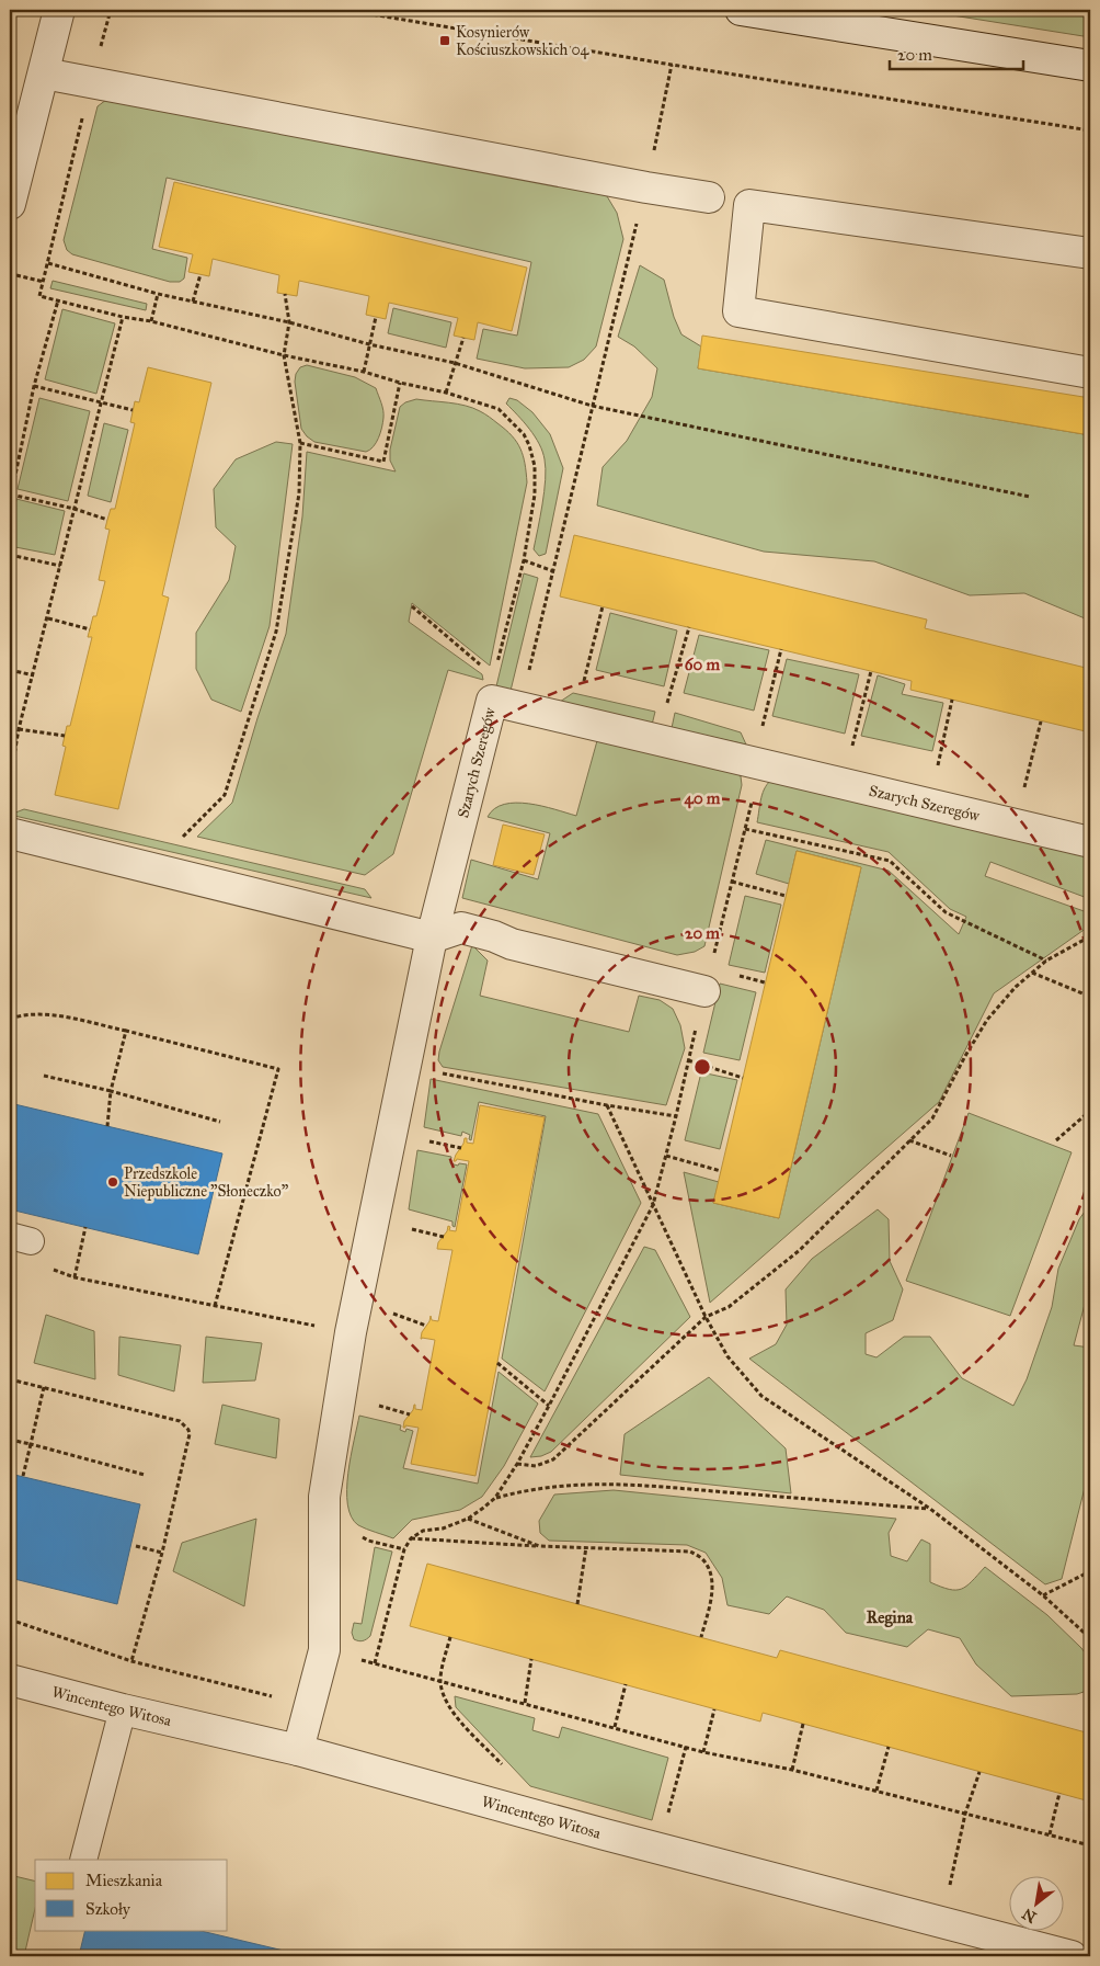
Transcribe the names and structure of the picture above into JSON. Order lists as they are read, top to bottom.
{
  "streets": {
    "street": ["Szarych Szeregów", "Wincentego Witosa"]
  },
  "crossings": [
    ["Szarych Szeregów", "Wincentego Witosa"]
  ],
  "districts": ["Regina"],
  "places": {
    "transit": ["Kosynierów Kościuszkowskich 04"],
    "other": ["Przedszkole Niepubliczne \"Słoneczko\""]
  },
  "legend": ["Mieszkania", "Szkoły"],
  "scale_bar": "20 m",
  "north": "bottom left",
  "rings": ["60 m", "40 m", "20 m"]
}
